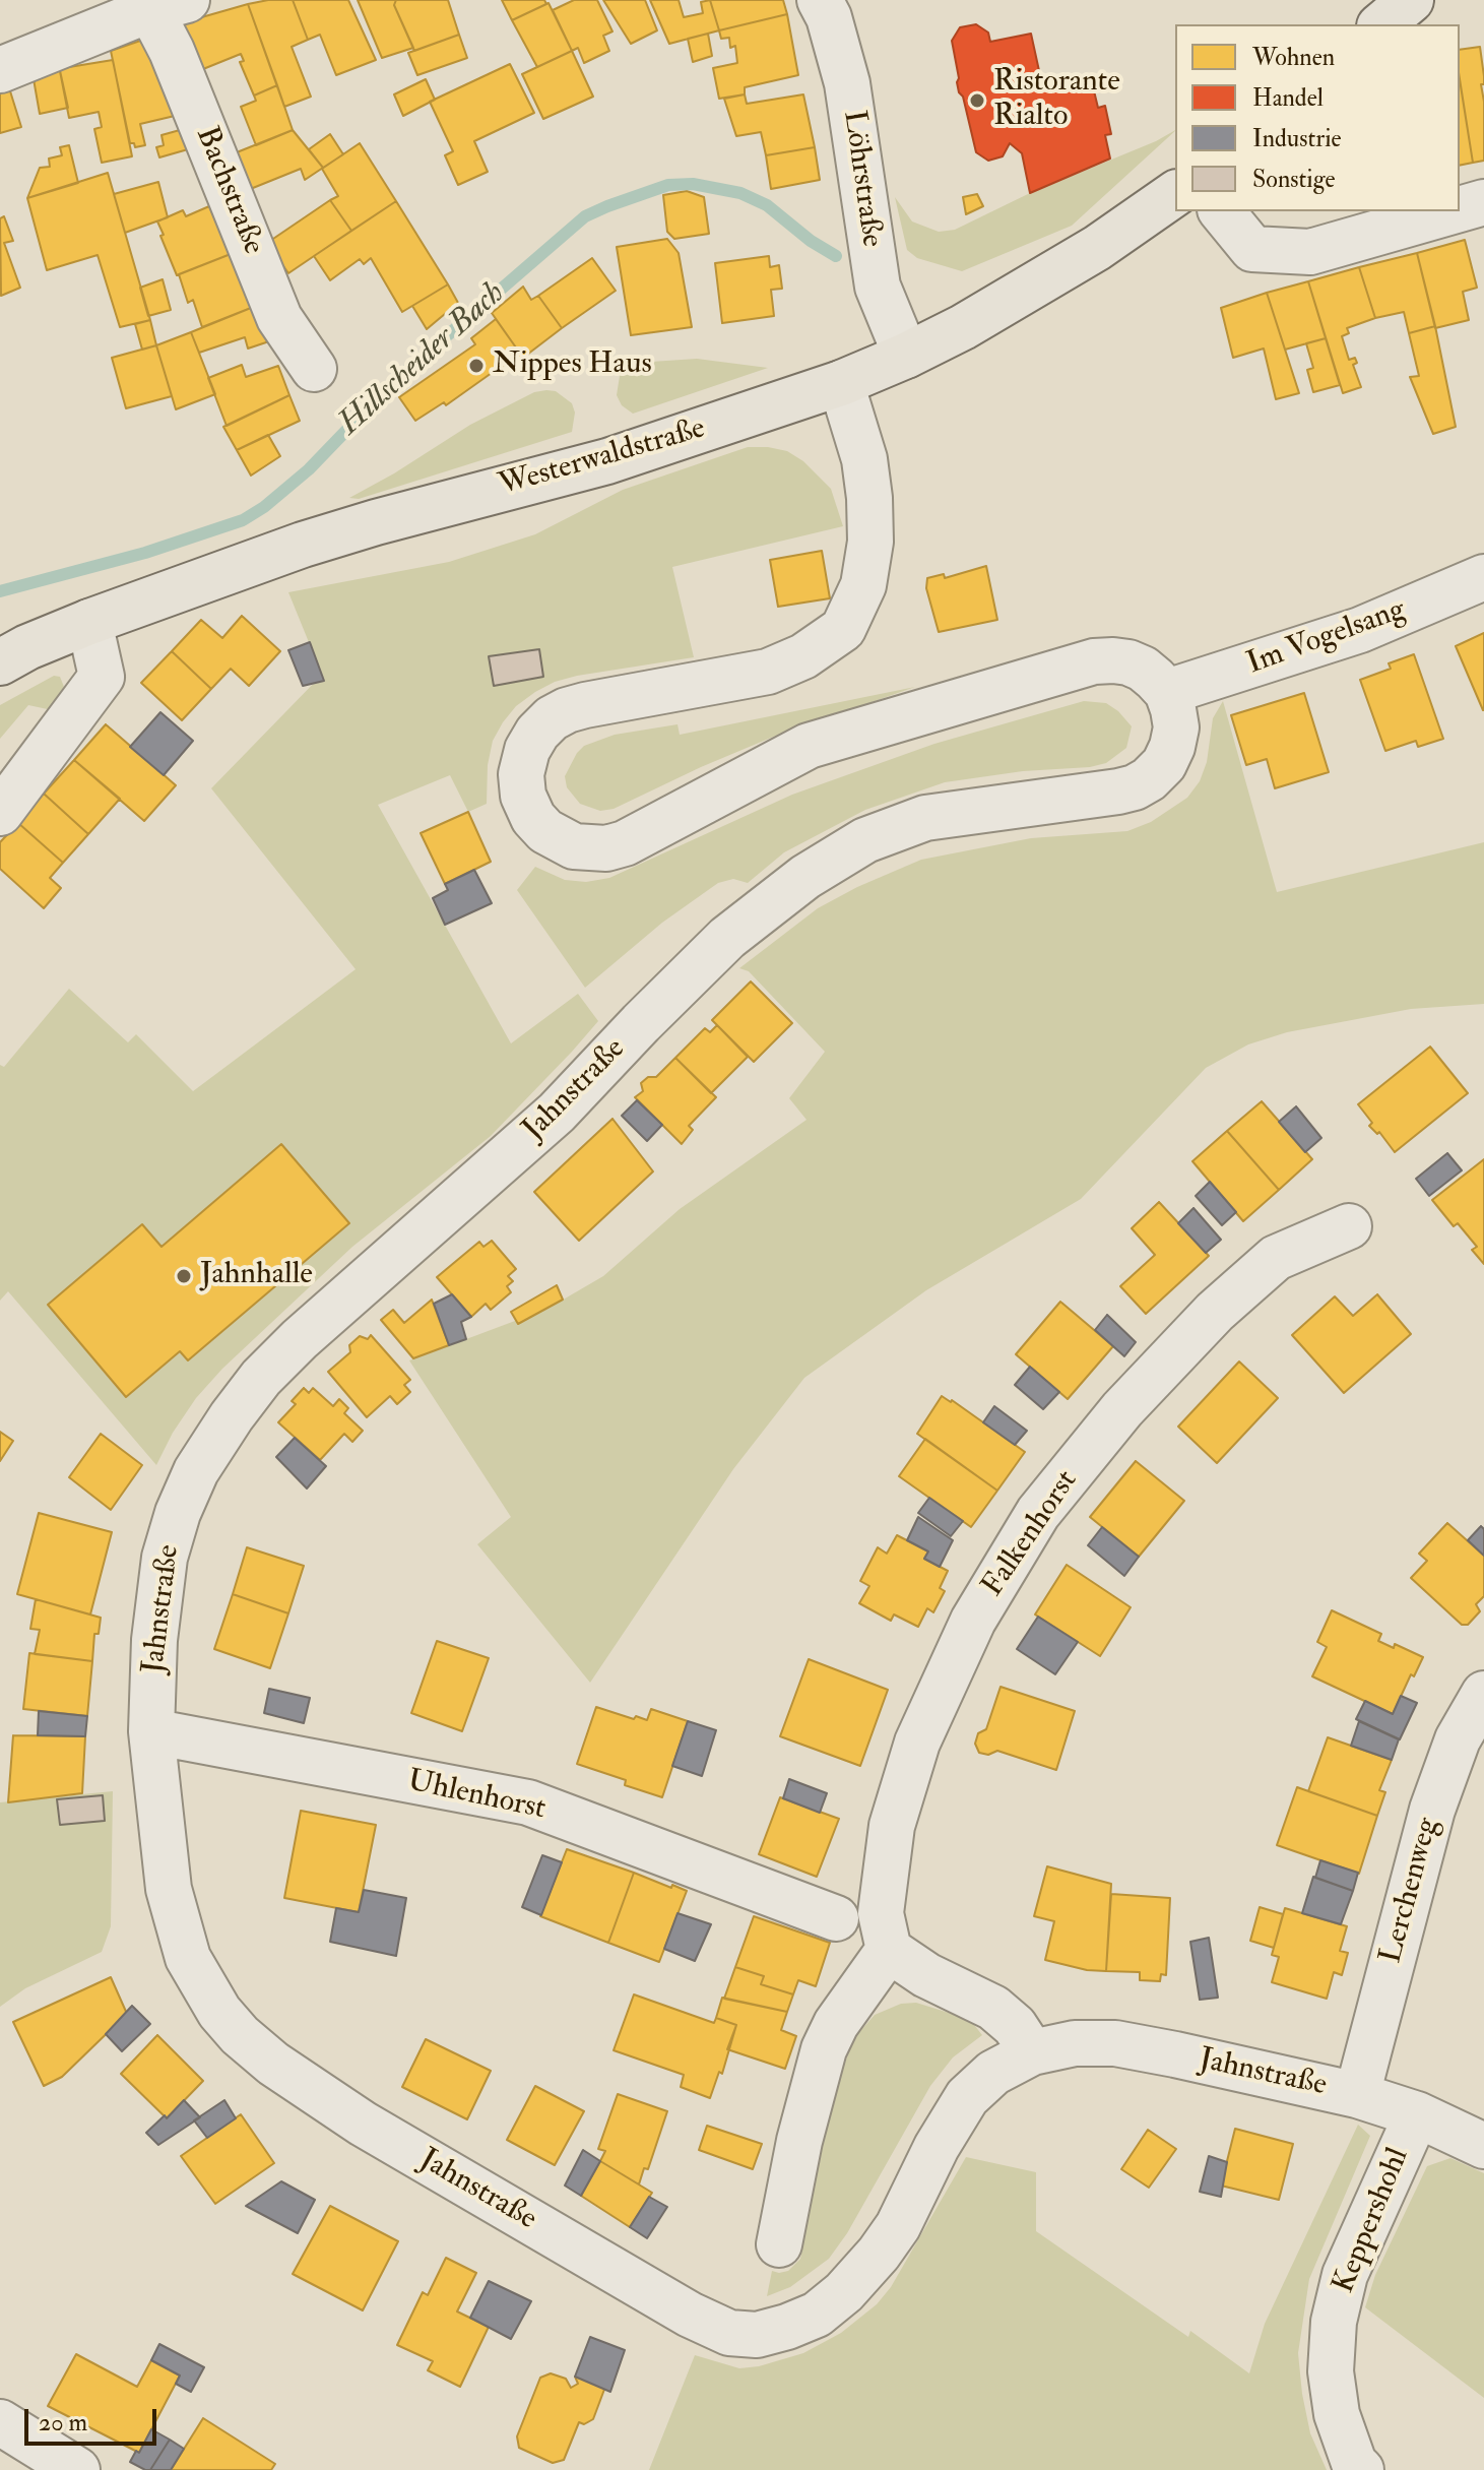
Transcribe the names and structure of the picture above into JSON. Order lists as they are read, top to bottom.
{
  "streets": {
    "main road": ["Westerwaldstraße"],
    "street": [
      "Löhrstraße",
      "Bachstraße",
      "Im Vogelsang",
      "Jahnstraße",
      "Falkenhorst",
      "Uhlenhorst",
      "Lerchenweg",
      "Keppershohl"
    ]
  },
  "crossings": [
    ["Löhrstraße", "Westerwaldstraße"],
    ["Im Vogelsang", "Jahnstraße"],
    ["Jahnstraße", "Uhlenhorst"],
    ["Jahnstraße", "Lerchenweg"],
    ["Jahnstraße", "Keppershohl"]
  ],
  "water": ["Hillscheider Bach"],
  "places": ["Ristorante Rialto", "Nippes Haus", "Jahnhalle"],
  "legend": [
    "Wohnen",
    "Handel",
    "Industrie",
    "Sonstige"
  ],
  "scale_bar": "20 m"
}
